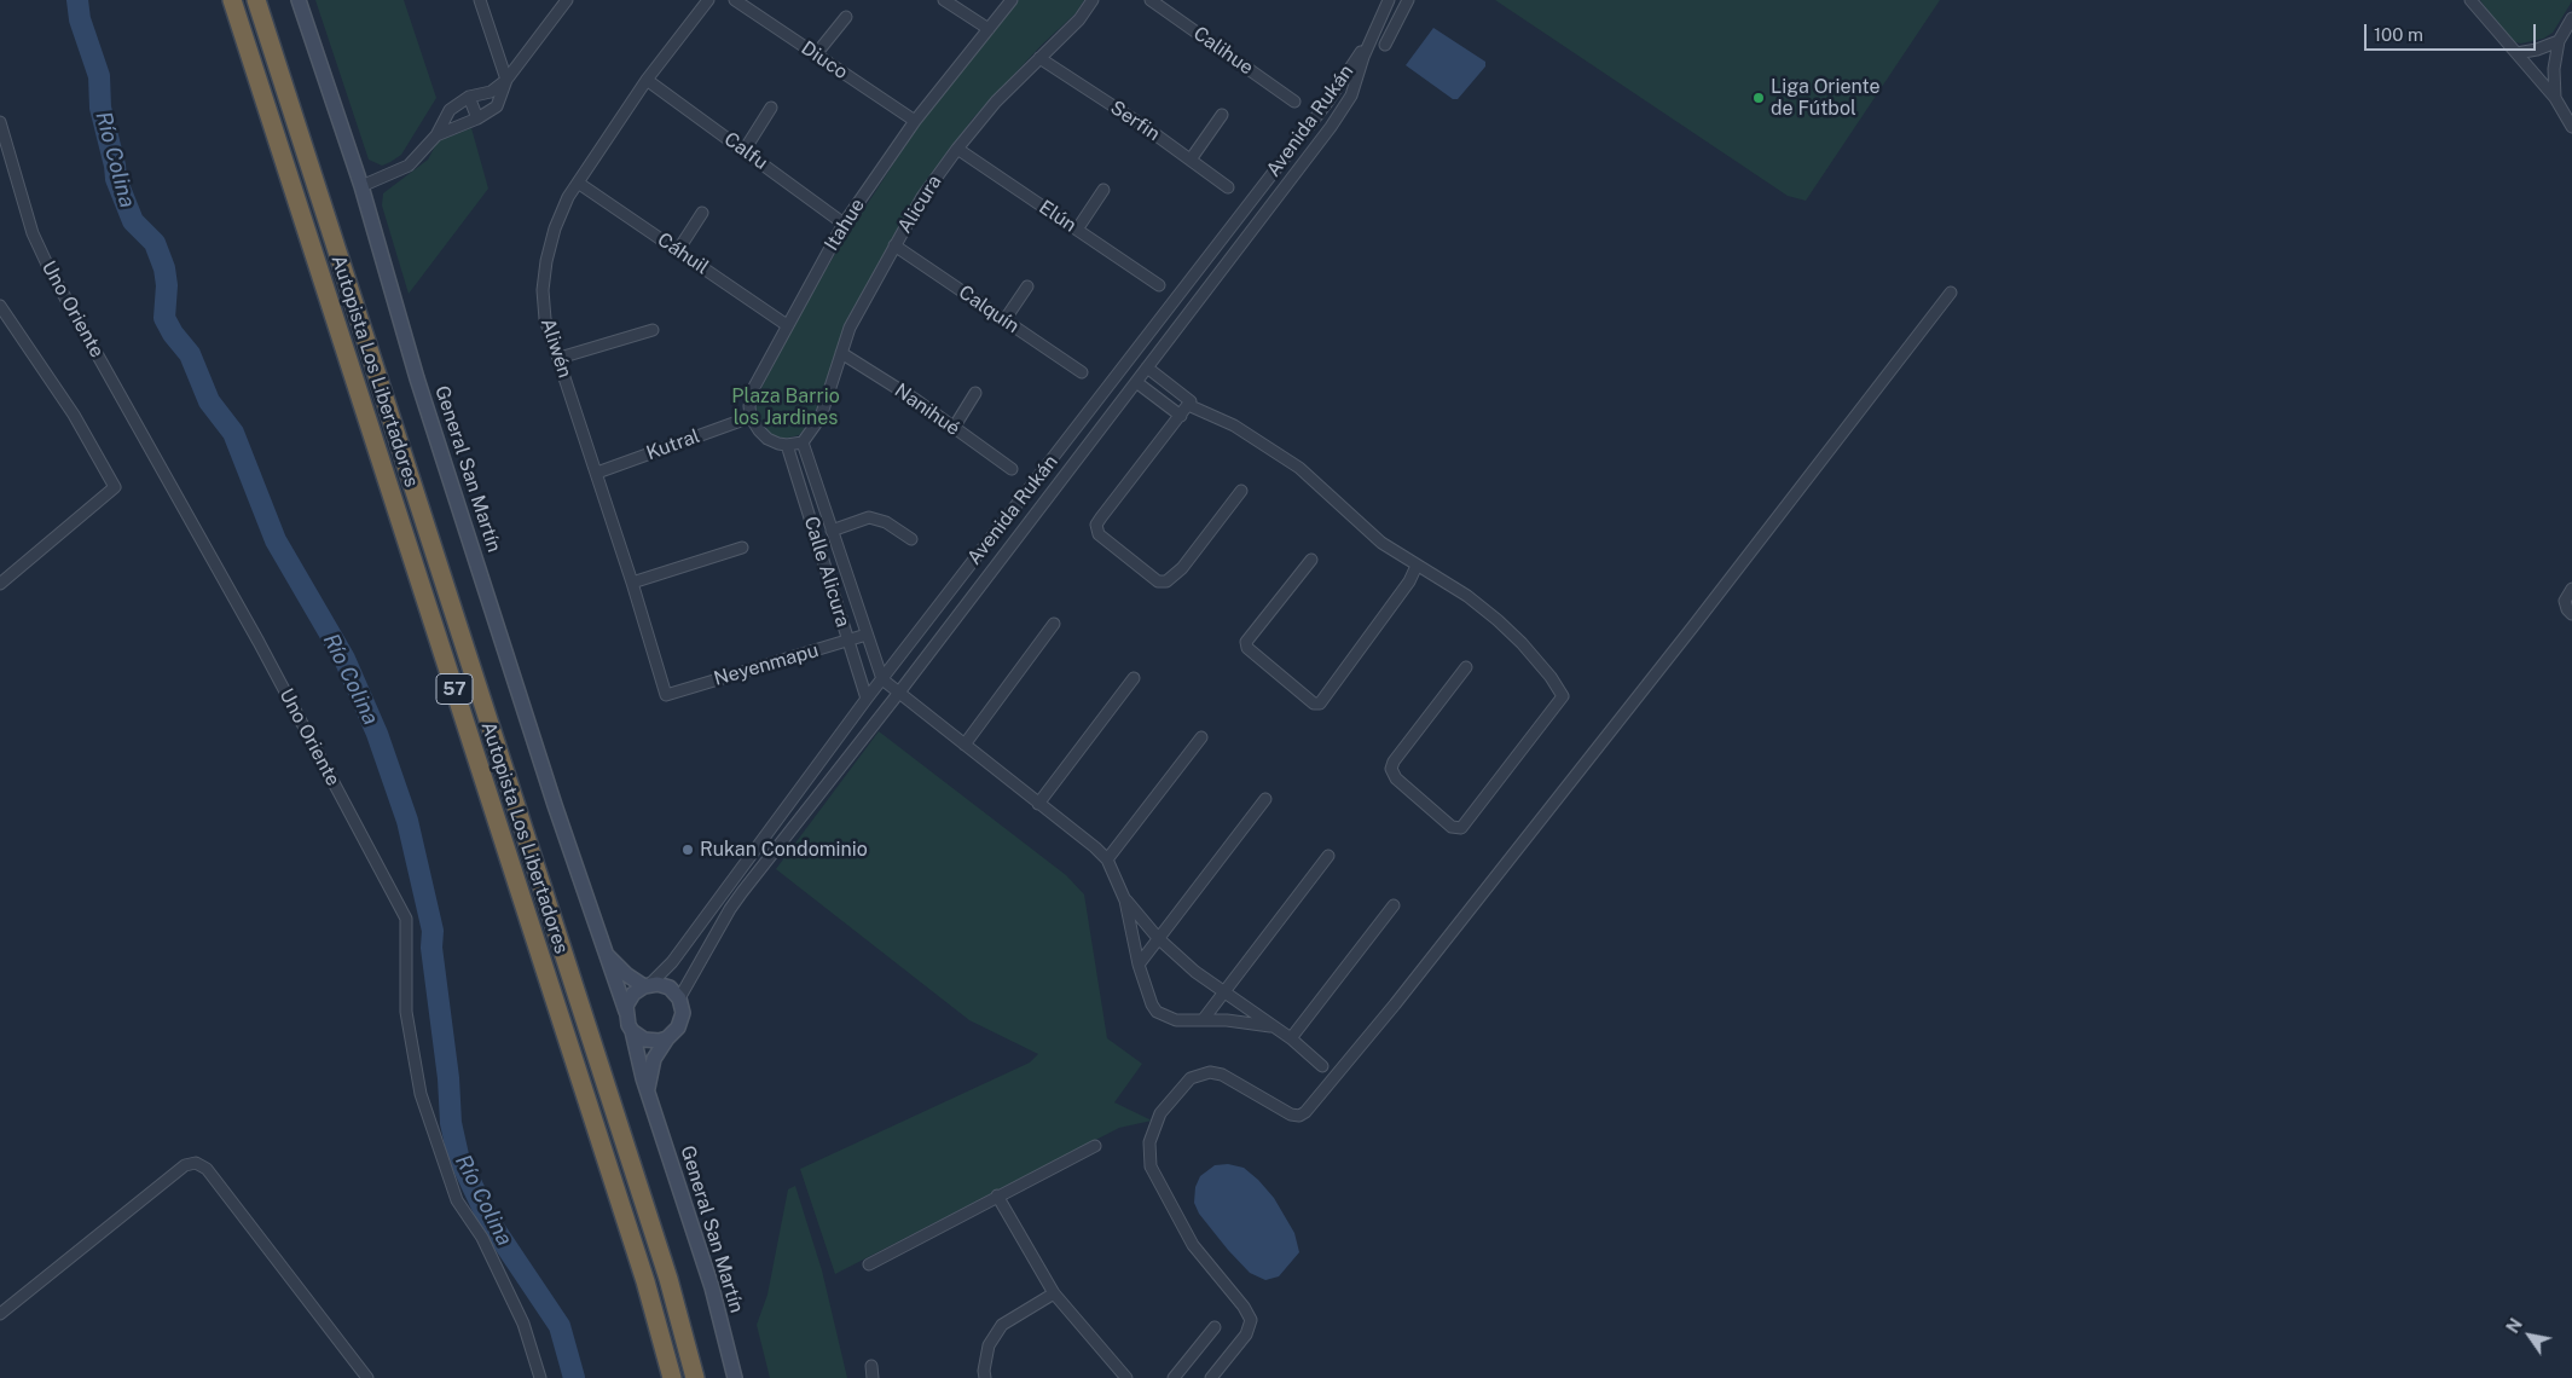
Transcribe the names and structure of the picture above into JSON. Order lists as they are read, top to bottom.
{
  "streets": {
    "highway": ["Autopista Los Libertadores", "57"],
    "street": [
      "Calihue",
      "Diuco",
      "Serfin",
      "Avenida Rukán",
      "Calfu",
      "Alicura",
      "Elún",
      "Itahue",
      "Cáhuil",
      "Uno Oriente",
      "Calquín",
      "Aliwén",
      "Nanihué",
      "Kutral",
      "General San Martín",
      "Calle Alicura",
      "Neyenmapu"
    ]
  },
  "crossings": [
    ["Diuco", "Itahue"],
    ["Serfin", "Alicura"],
    ["Avenida Rukán", "General San Martín"],
    ["Avenida Rukán", "Calle Alicura"],
    ["Calfu", "Itahue"],
    ["Calfu", "Aliwén"],
    ["Alicura", "Elún"],
    ["Alicura", "Calquín"],
    ["Alicura", "Nanihué"],
    ["Alicura", "Calle Alicura"],
    ["Itahue", "Cáhuil"],
    ["Itahue", "Kutral"],
    ["Cáhuil", "Aliwén"],
    ["Aliwén", "Kutral"],
    ["Aliwén", "Neyenmapu"],
    ["Calle Alicura", "Neyenmapu"]
  ],
  "water": ["Río Colina"],
  "parks": ["Plaza Barrio los Jardines"],
  "places": ["Liga Oriente de Fútbol", "Rukan Condominio"],
  "scale_bar": "100 m",
  "north": "top left"
}
